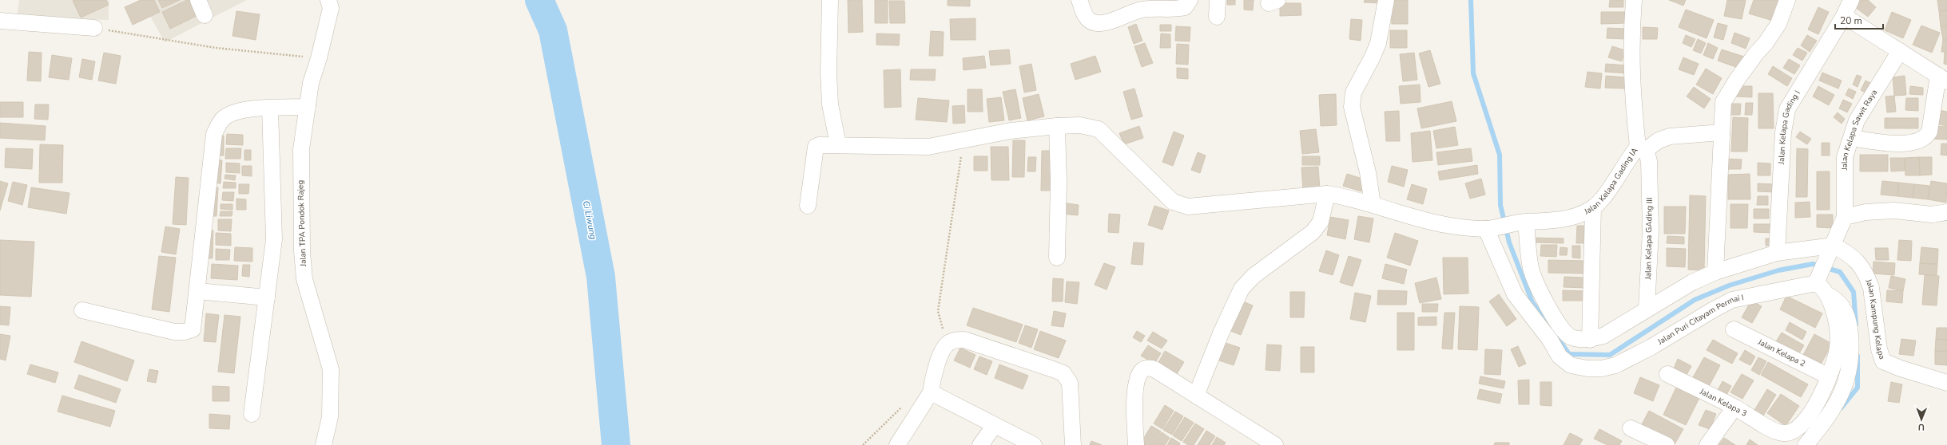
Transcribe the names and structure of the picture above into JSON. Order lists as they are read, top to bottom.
{
  "streets": {
    "street": [
      "Jalan Kelapa Gading I",
      "Jalan Kelapa Sawit Raya",
      "Jalan Kelapa Gading IA",
      "Jalan TPA Pondok Rajeg",
      "Jalan Kelapa GAding III",
      "Jalan Kampung Kelapa",
      "Jalan Puri Citayam Permai I",
      "Jalan Kelapa 2",
      "Jalan Kelapa 3"
    ]
  },
  "crossings": [
    ["Jalan Kelapa Gading IA", "Jalan Kelapa GAding III"],
    ["Jalan Kelapa Gading IA", "Jalan Puri Citayam Permai I"],
    ["Jalan Kelapa 2", "Jalan Kelapa 3"]
  ],
  "water": ["Ci Liwung"],
  "scale_bar": "20 m",
  "north": "bottom"
}
